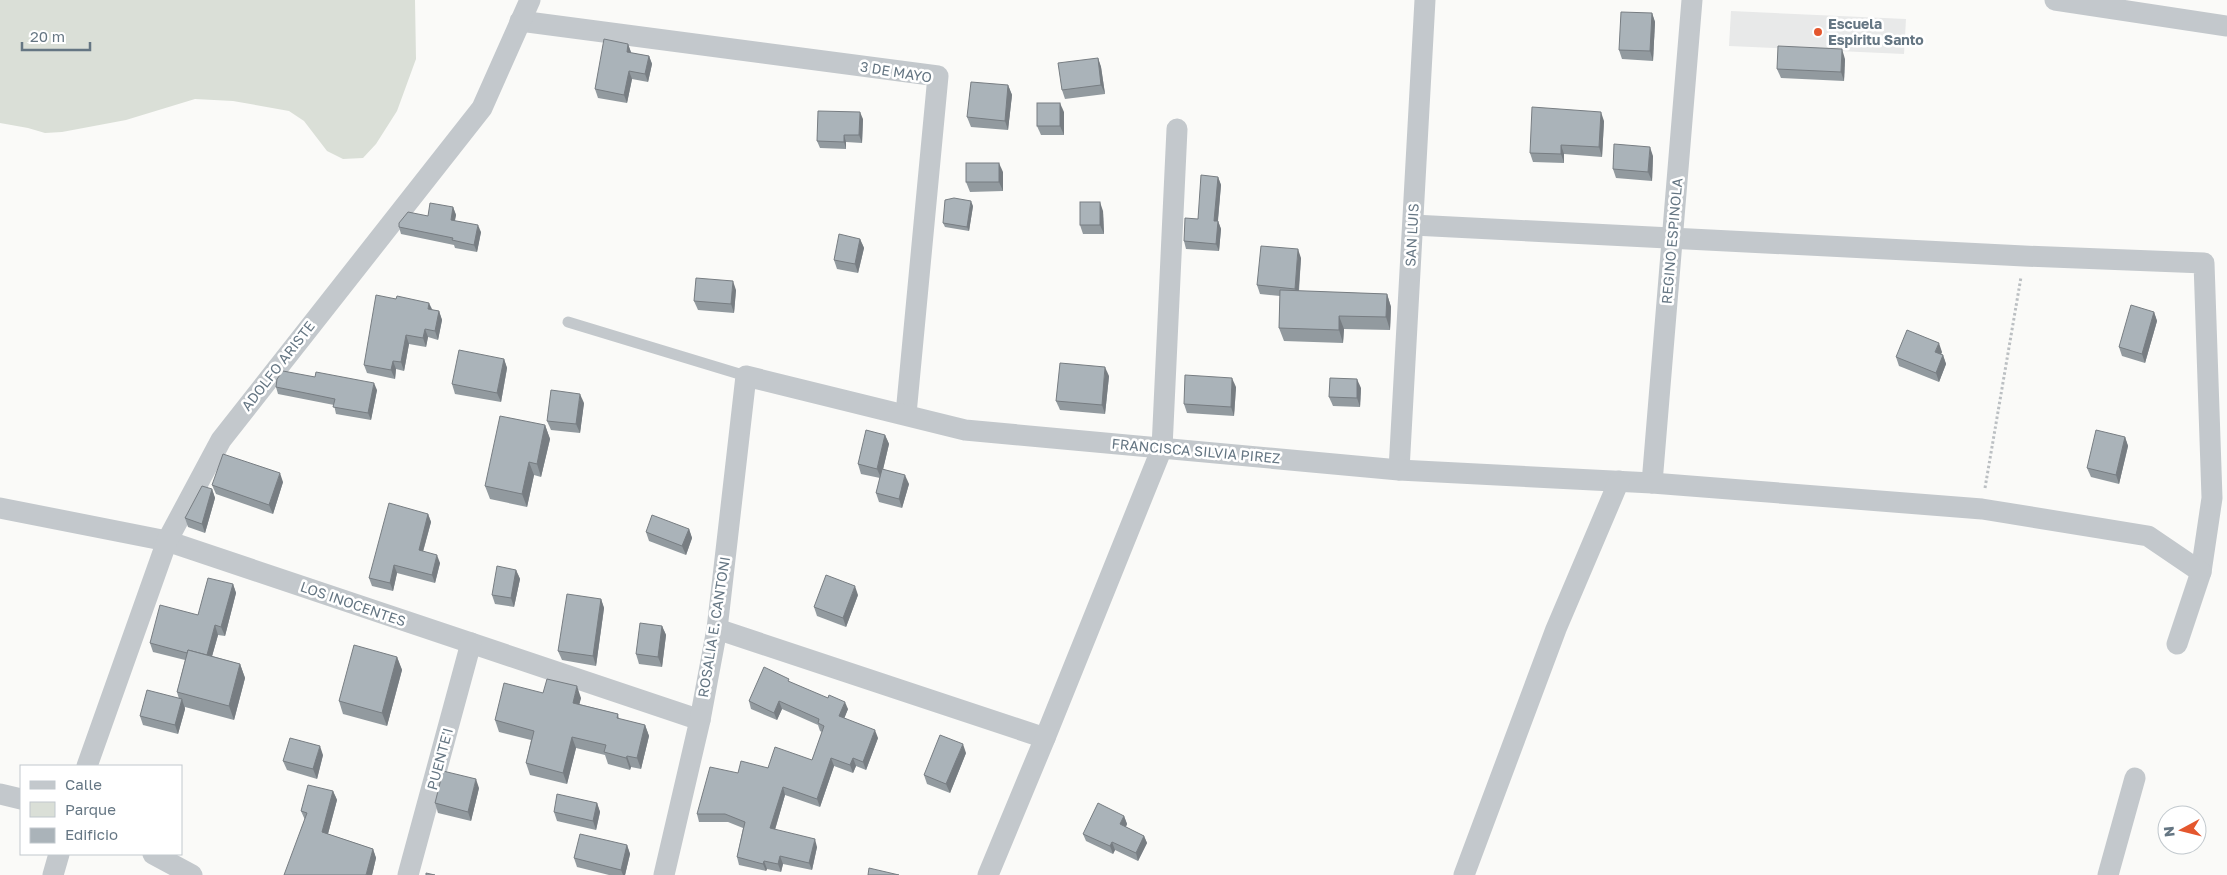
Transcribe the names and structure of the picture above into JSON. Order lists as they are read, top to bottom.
{
  "streets": {
    "street": [
      "3 DE MAYO",
      "SAN LUIS",
      "REGINO ESPINOLA",
      "ADOLFO ARISTE",
      "FRANCISCA SILVIA PIREZ",
      "LOS INOCENTES",
      "ROSALIA E. CANTONI",
      "PUENTE'I"
    ]
  },
  "crossings": [
    ["3 DE MAYO", "ADOLFO ARISTE"],
    ["3 DE MAYO", "FRANCISCA SILVIA PIREZ"],
    ["SAN LUIS", "FRANCISCA SILVIA PIREZ"],
    ["REGINO ESPINOLA", "FRANCISCA SILVIA PIREZ"],
    ["ADOLFO ARISTE", "LOS INOCENTES"],
    ["FRANCISCA SILVIA PIREZ", "ROSALIA E. CANTONI"],
    ["LOS INOCENTES", "ROSALIA E. CANTONI"],
    ["LOS INOCENTES", "PUENTE'I"]
  ],
  "places": ["Escuela Espiritu Santo"],
  "legend": ["Calle", "Parque", "Edificio"],
  "scale_bar": "20 m",
  "north": "left"
}
